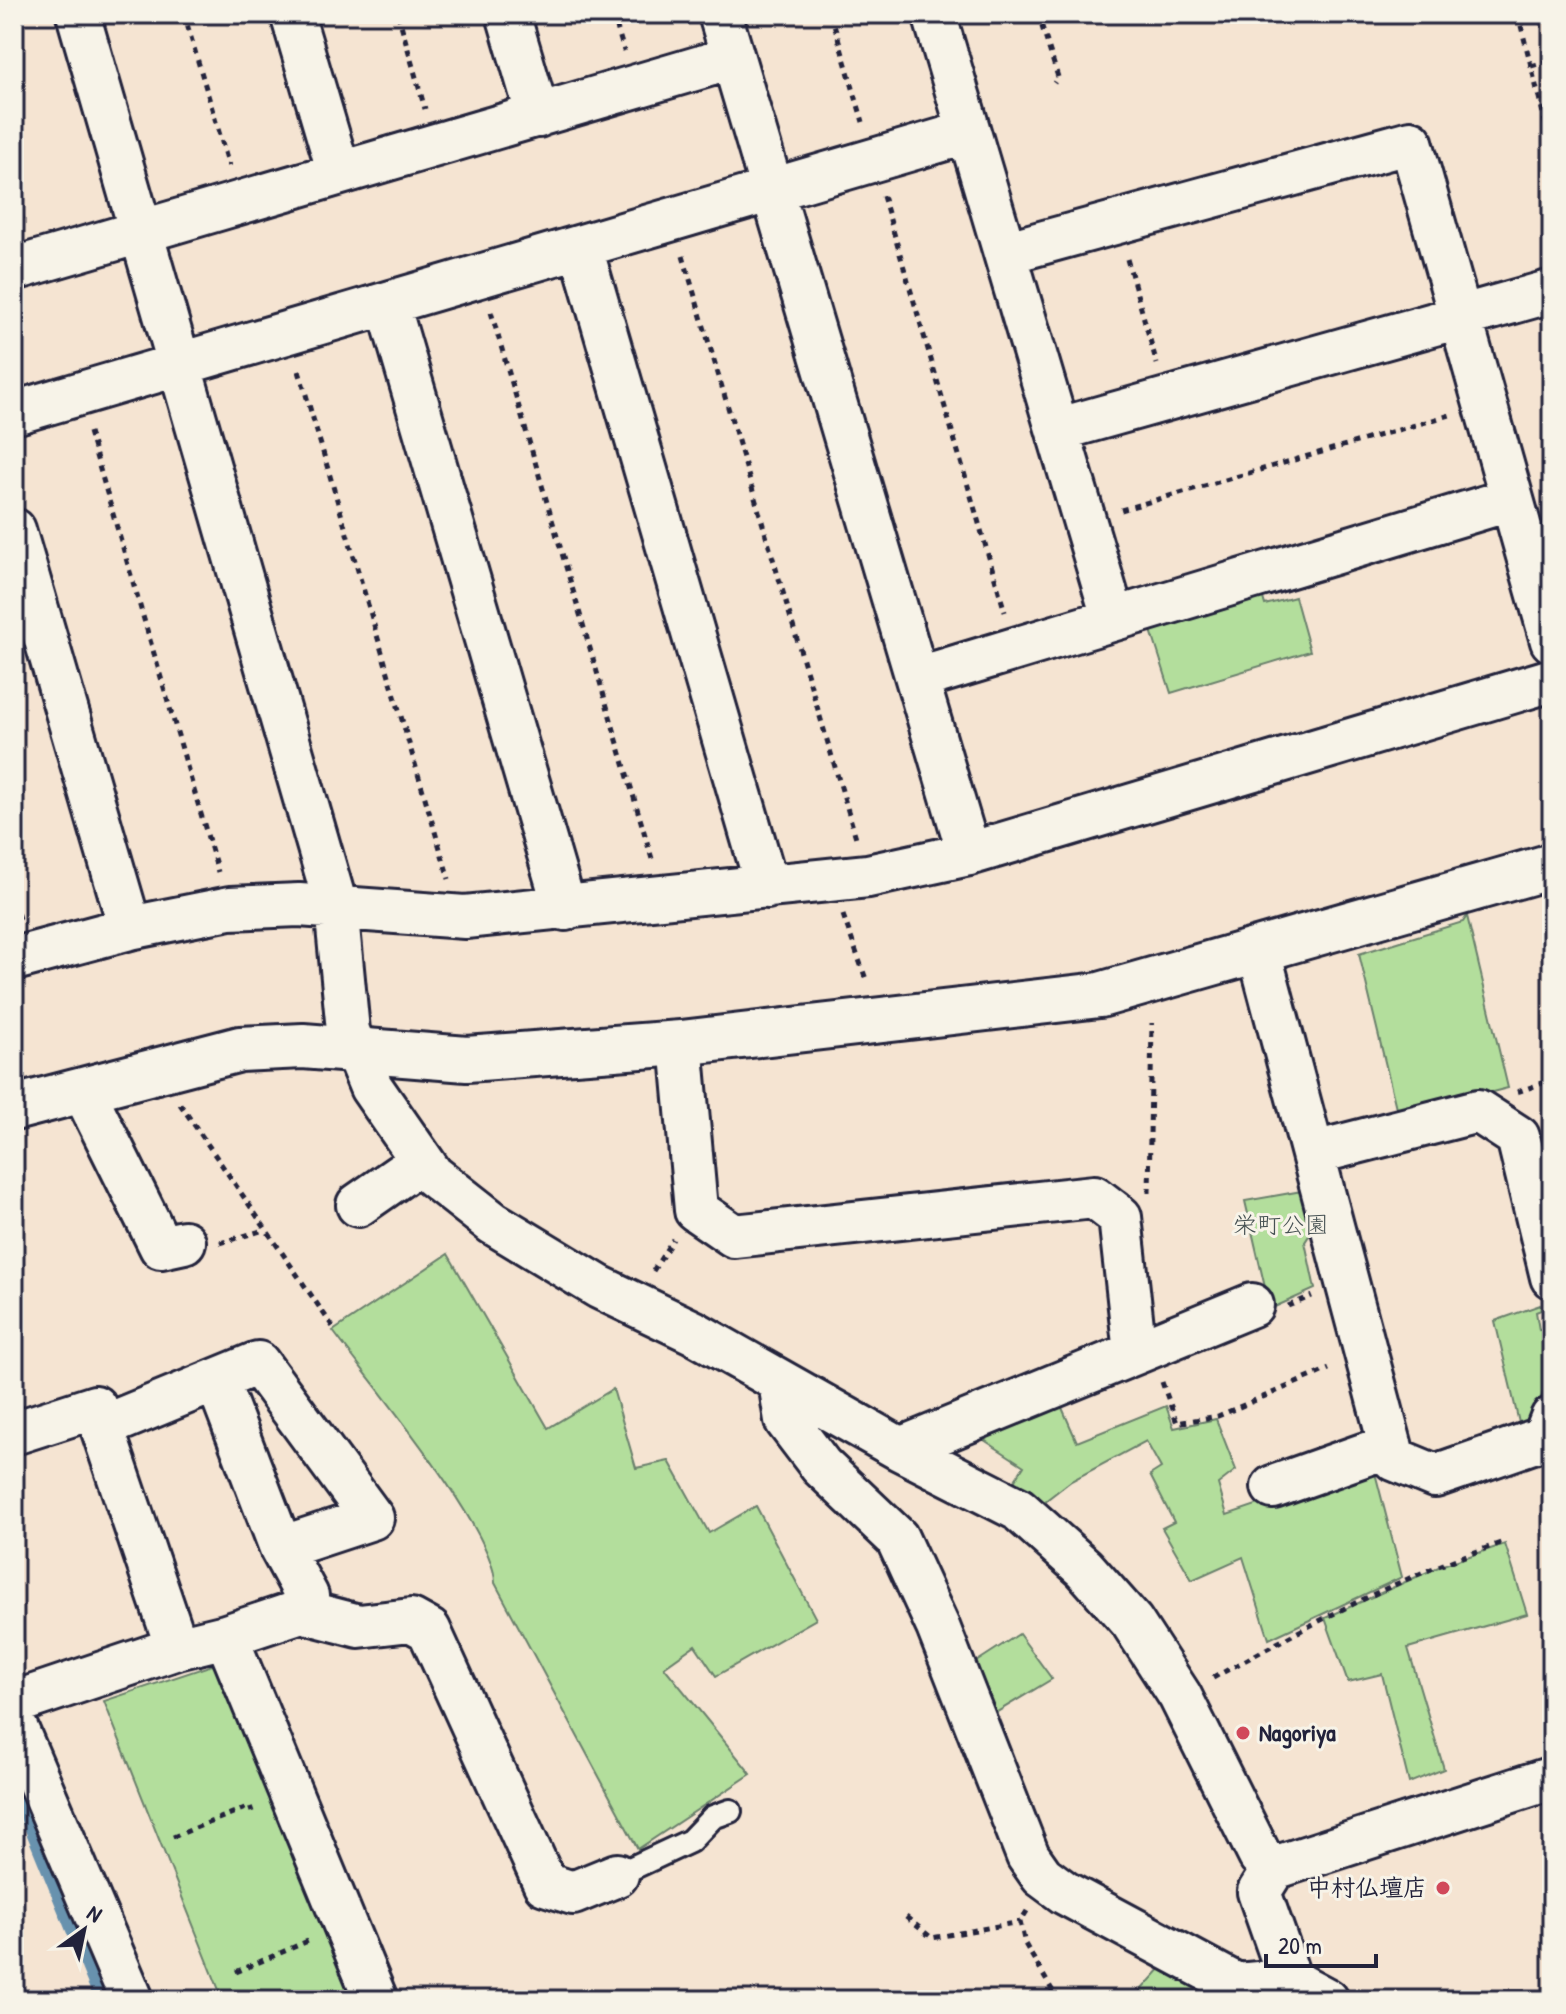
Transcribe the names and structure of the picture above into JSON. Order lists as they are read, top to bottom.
{
  "parks": ["栄町公園"],
  "places": ["Nagoriya", "中村仏壇店"],
  "scale_bar": "20 m",
  "north": "top right"
}
